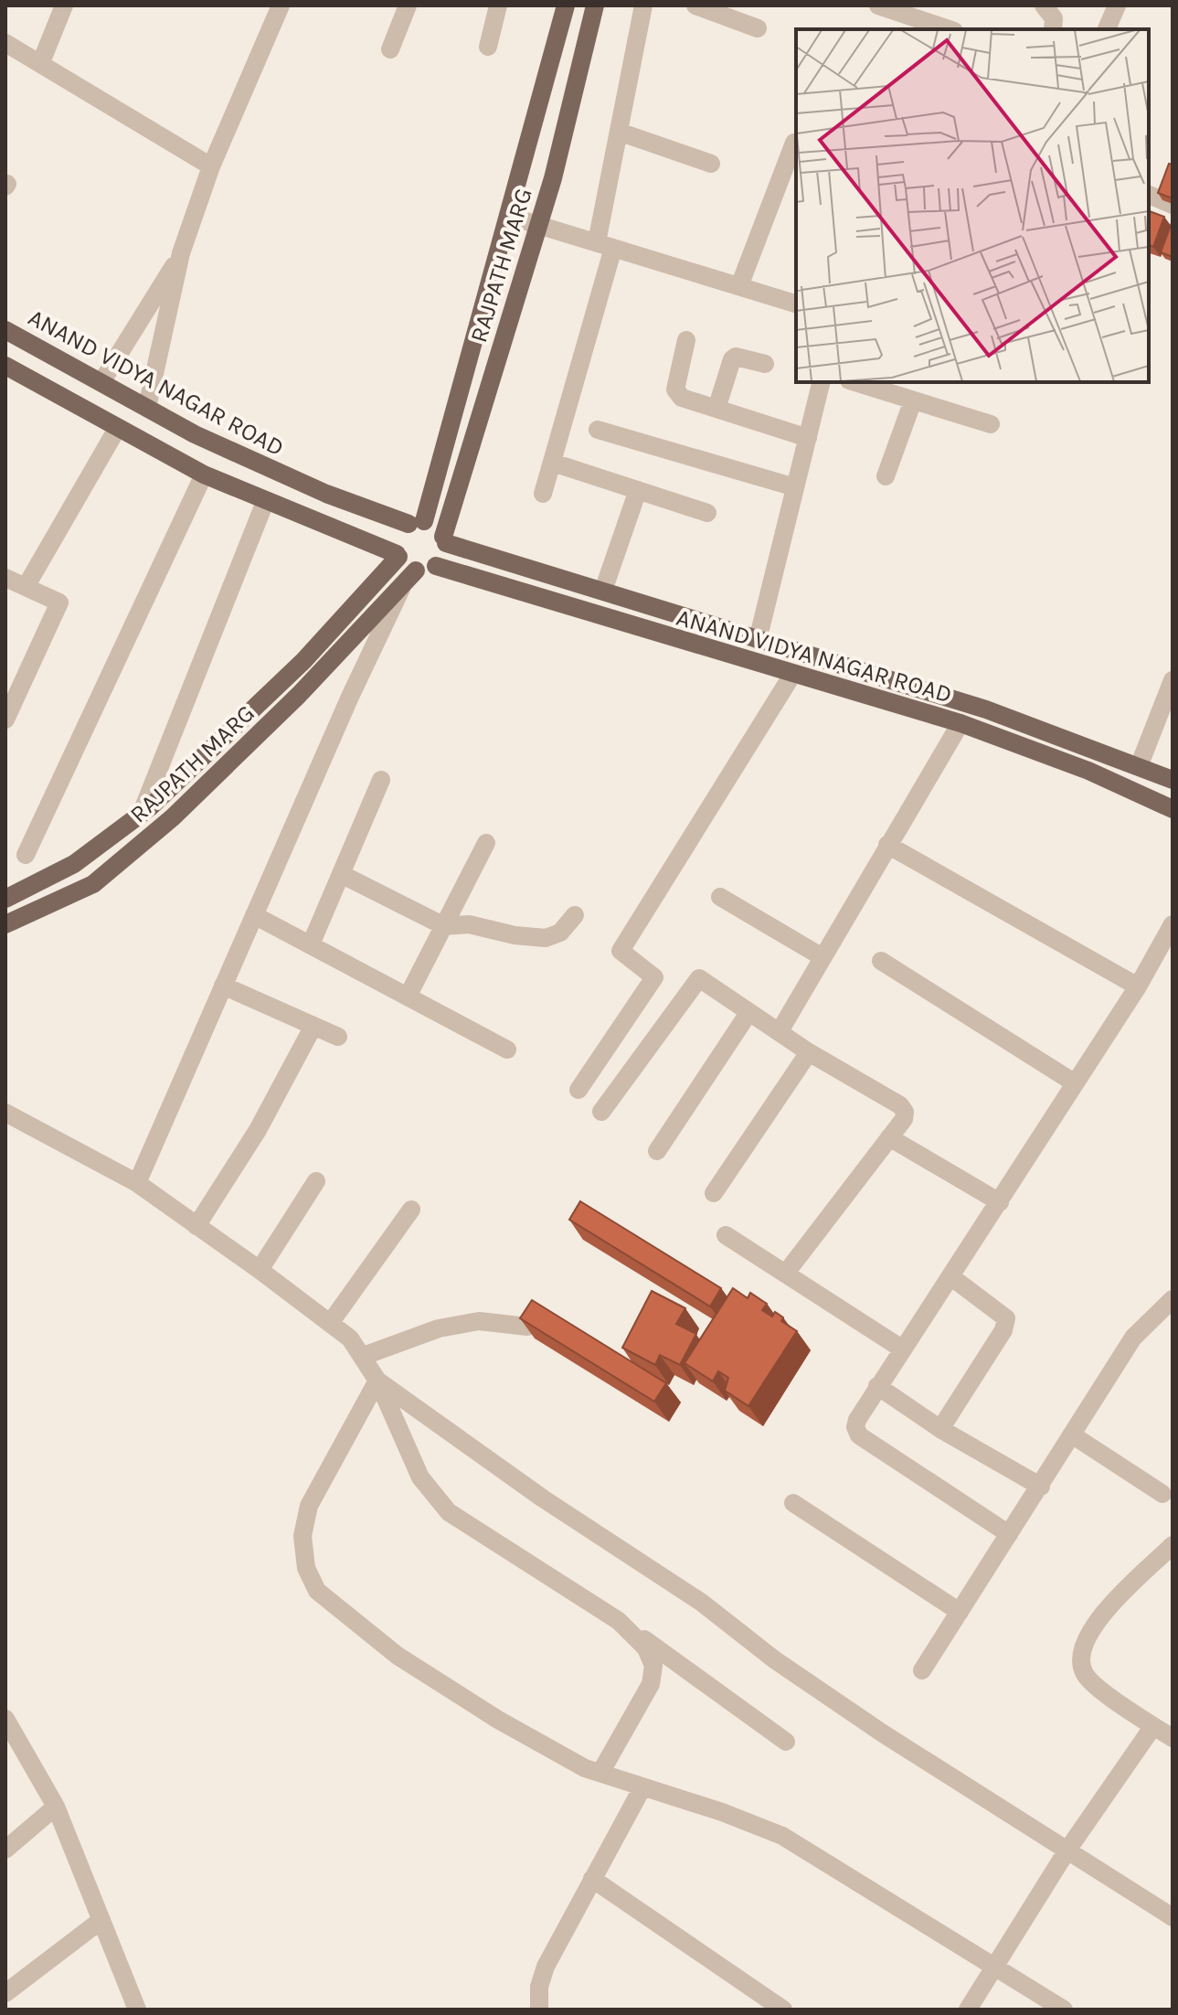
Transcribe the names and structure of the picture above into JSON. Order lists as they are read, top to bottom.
{
  "streets": {
    "main road": ["RAJPATH MARG", "ANAND VIDYA NAGAR ROAD"]
  },
  "crossings": [
    ["RAJPATH MARG", "ANAND VIDYA NAGAR ROAD"]
  ]
}
